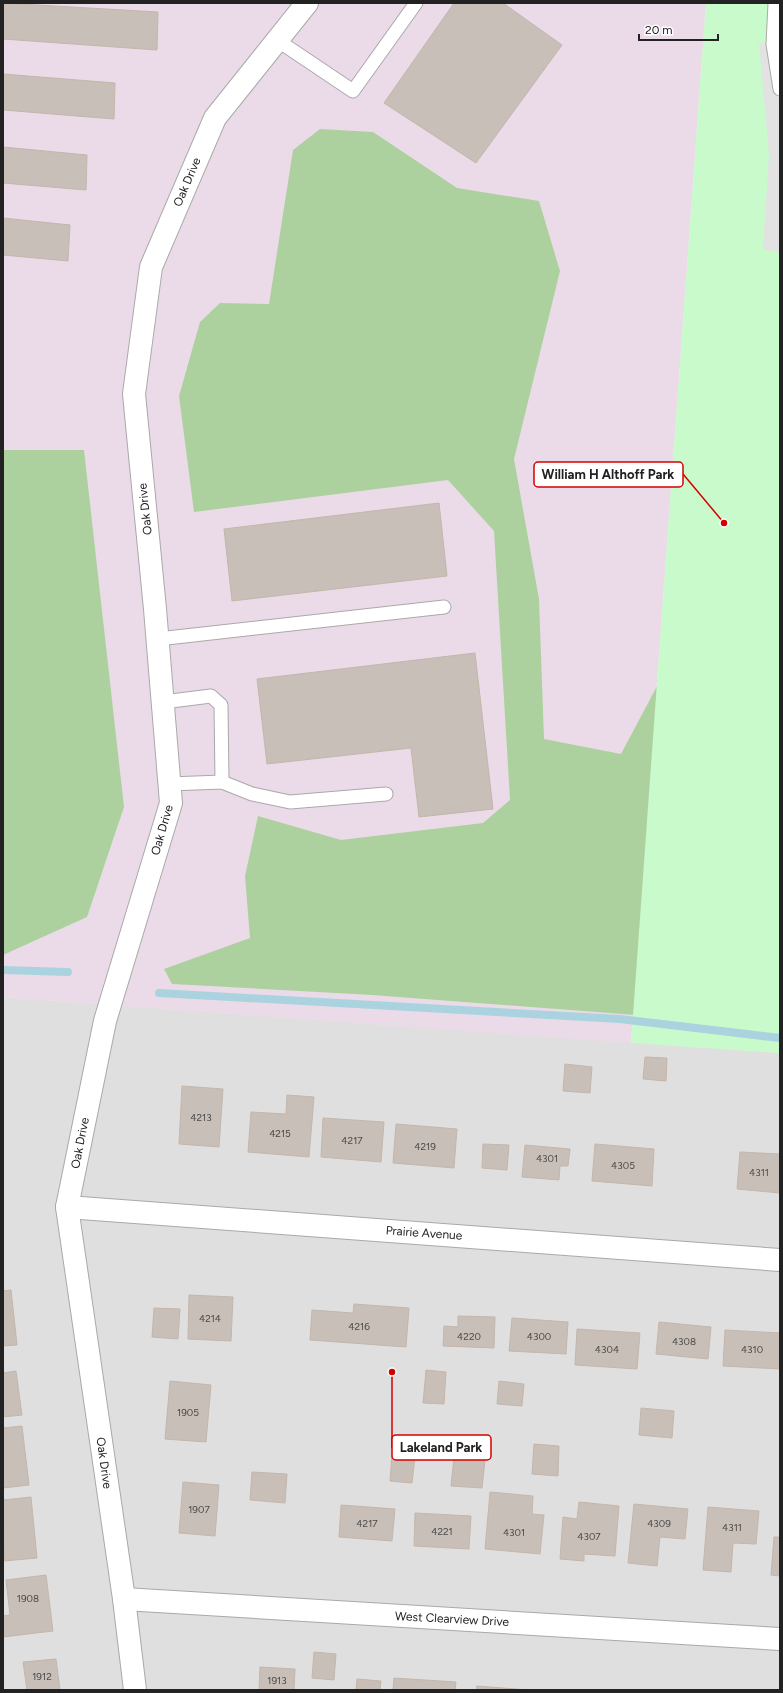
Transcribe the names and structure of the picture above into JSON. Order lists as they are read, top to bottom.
{
  "streets": {
    "street": ["Oak Drive", "Prairie Avenue", "West Clearview Drive"]
  },
  "crossings": [
    ["Oak Drive", "Prairie Avenue"],
    ["Oak Drive", "West Clearview Drive"]
  ],
  "places": ["William H Althoff Park", "Lakeland Park"],
  "house_numbers": [
    "4213",
    "4215",
    "4217",
    "4219",
    "4301",
    "4305",
    "4311",
    "4214",
    "4216",
    "4220",
    "4300",
    "4308",
    "4304",
    "4310",
    "1905",
    "1907",
    "4217",
    "4309",
    "4311",
    "4221",
    "4301",
    "4307",
    "1908",
    "1912",
    "1913"
  ],
  "scale_bar": "20 m"
}
